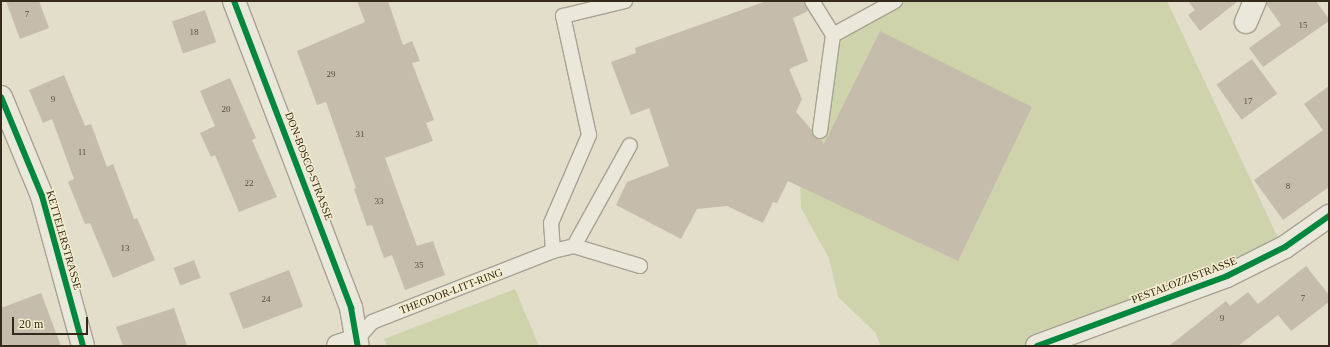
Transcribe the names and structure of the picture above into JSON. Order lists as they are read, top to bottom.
{
  "streets": {
    "street": ["DON-BOSCO-STRASSE", "KETTELERSTRASSE", "PESTALOZZISTRASSE"],
    "lane": ["THEODOR-LITT-RING"]
  },
  "crossings": [
    ["DON-BOSCO-STRASSE", "THEODOR-LITT-RING"]
  ],
  "house_numbers": [
    "7",
    "15",
    "18",
    "29",
    "9",
    "17",
    "20",
    "31",
    "11",
    "22",
    "8",
    "33",
    "13",
    "35",
    "7",
    "24",
    "9"
  ],
  "scale_bar": "20 m"
}
